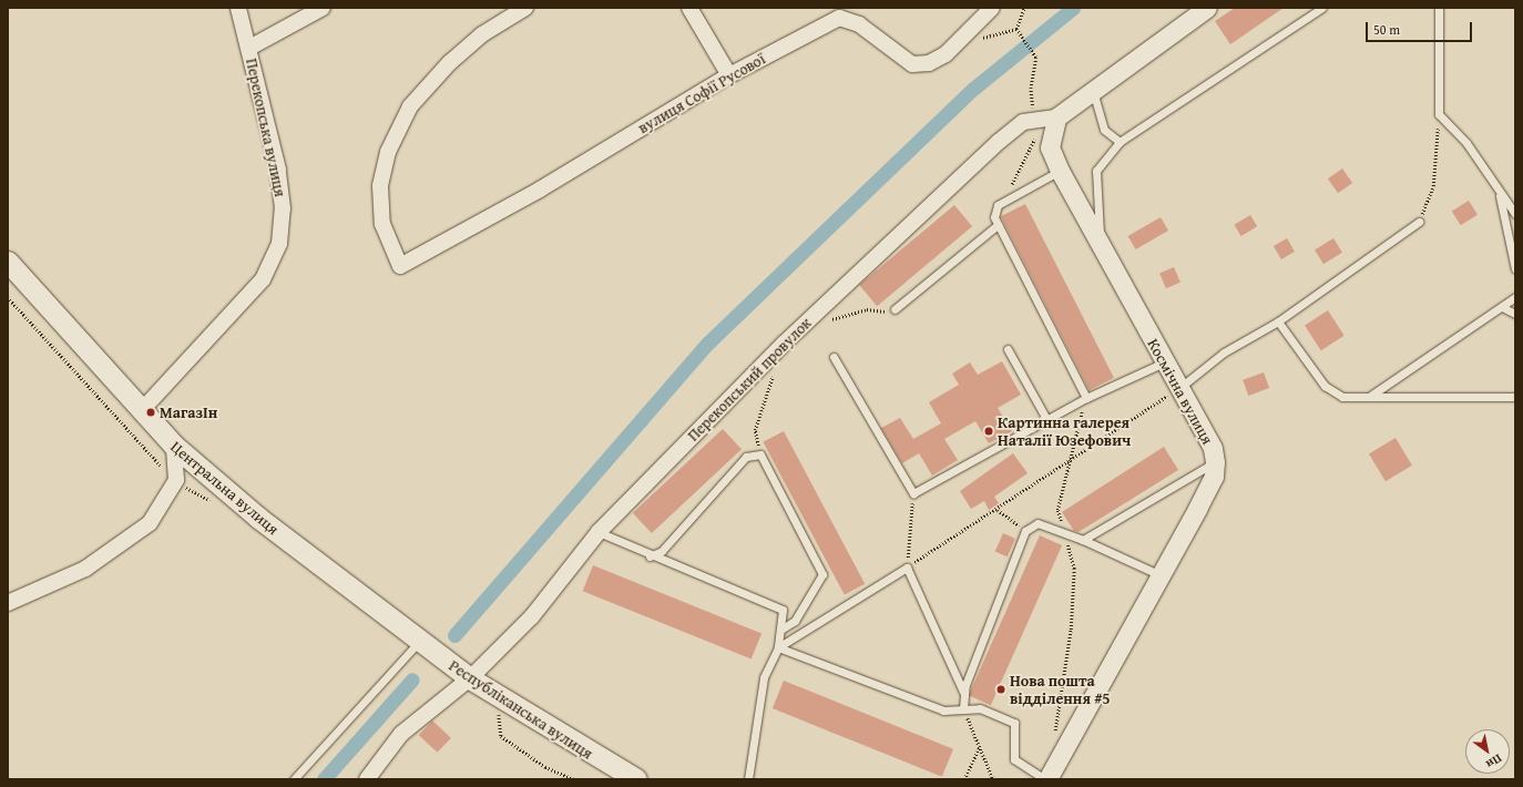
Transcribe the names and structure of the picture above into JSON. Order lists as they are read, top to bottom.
{
  "streets": {
    "main road": ["Центральна вулиця", "Республіканська вулиця"],
    "street": [
      "вулиця Софії Русової",
      "Перекопська вулиця",
      "Перекопський провулок",
      "Космічна вулиця"
    ]
  },
  "crossings": [
    ["Перекопська вулиця", "Центральна вулиця"],
    ["Перекопський провулок", "Космічна вулиця"],
    ["Перекопський провулок", "Республіканська вулиця"],
    ["Центральна вулиця", "Республіканська вулиця"]
  ],
  "places": ["МагазІн", "Картинна галерея Наталії Юзефович", "Нова пошта відділення #5"],
  "scale_bar": "50 m",
  "north": "bottom right"
}
